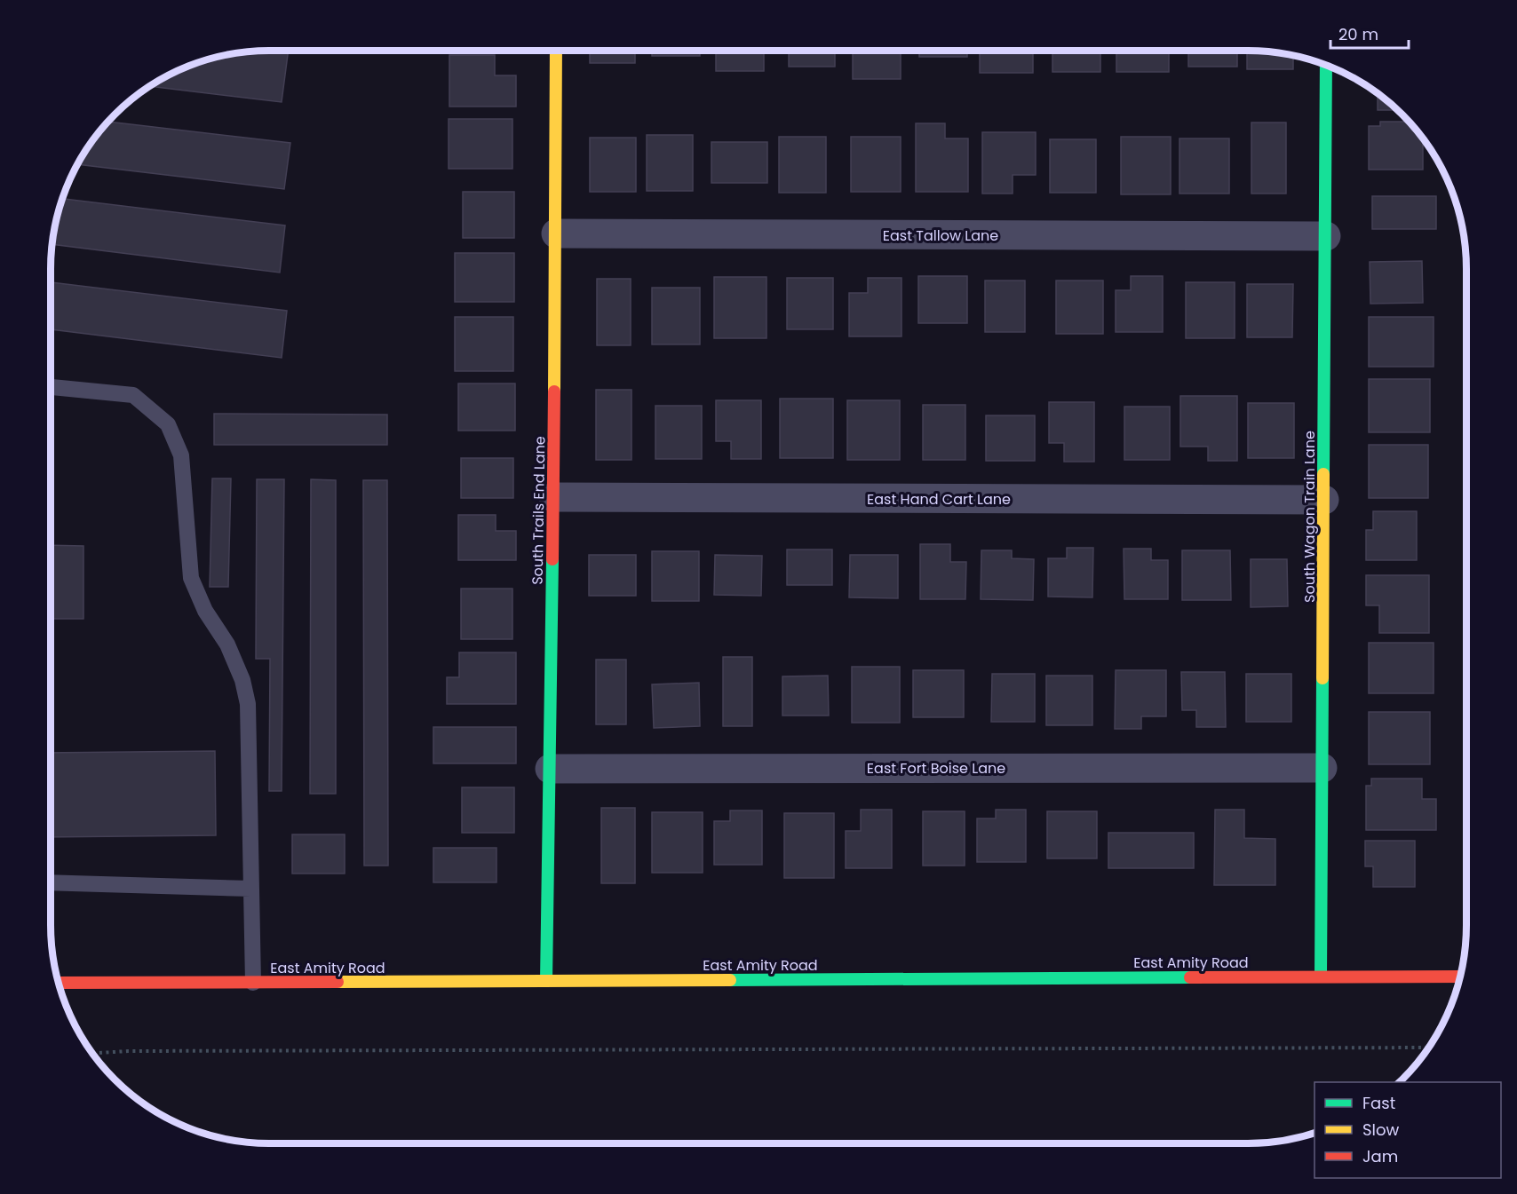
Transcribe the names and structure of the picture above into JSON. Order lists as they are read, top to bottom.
{
  "streets": {
    "street": [
      "East Tallow Lane",
      "East Hand Cart Lane",
      "South Trails End Lane",
      "South Wagon Train Lane",
      "East Fort Boise Lane",
      "East Amity Road"
    ]
  },
  "crossings": [
    ["East Tallow Lane", "South Trails End Lane"],
    ["East Tallow Lane", "South Wagon Train Lane"],
    ["East Hand Cart Lane", "South Trails End Lane"],
    ["East Hand Cart Lane", "South Wagon Train Lane"],
    ["South Trails End Lane", "East Fort Boise Lane"],
    ["South Trails End Lane", "East Amity Road"],
    ["South Wagon Train Lane", "East Fort Boise Lane"],
    ["South Wagon Train Lane", "East Amity Road"]
  ],
  "legend": ["Fast", "Slow", "Jam"],
  "scale_bar": "20 m"
}
